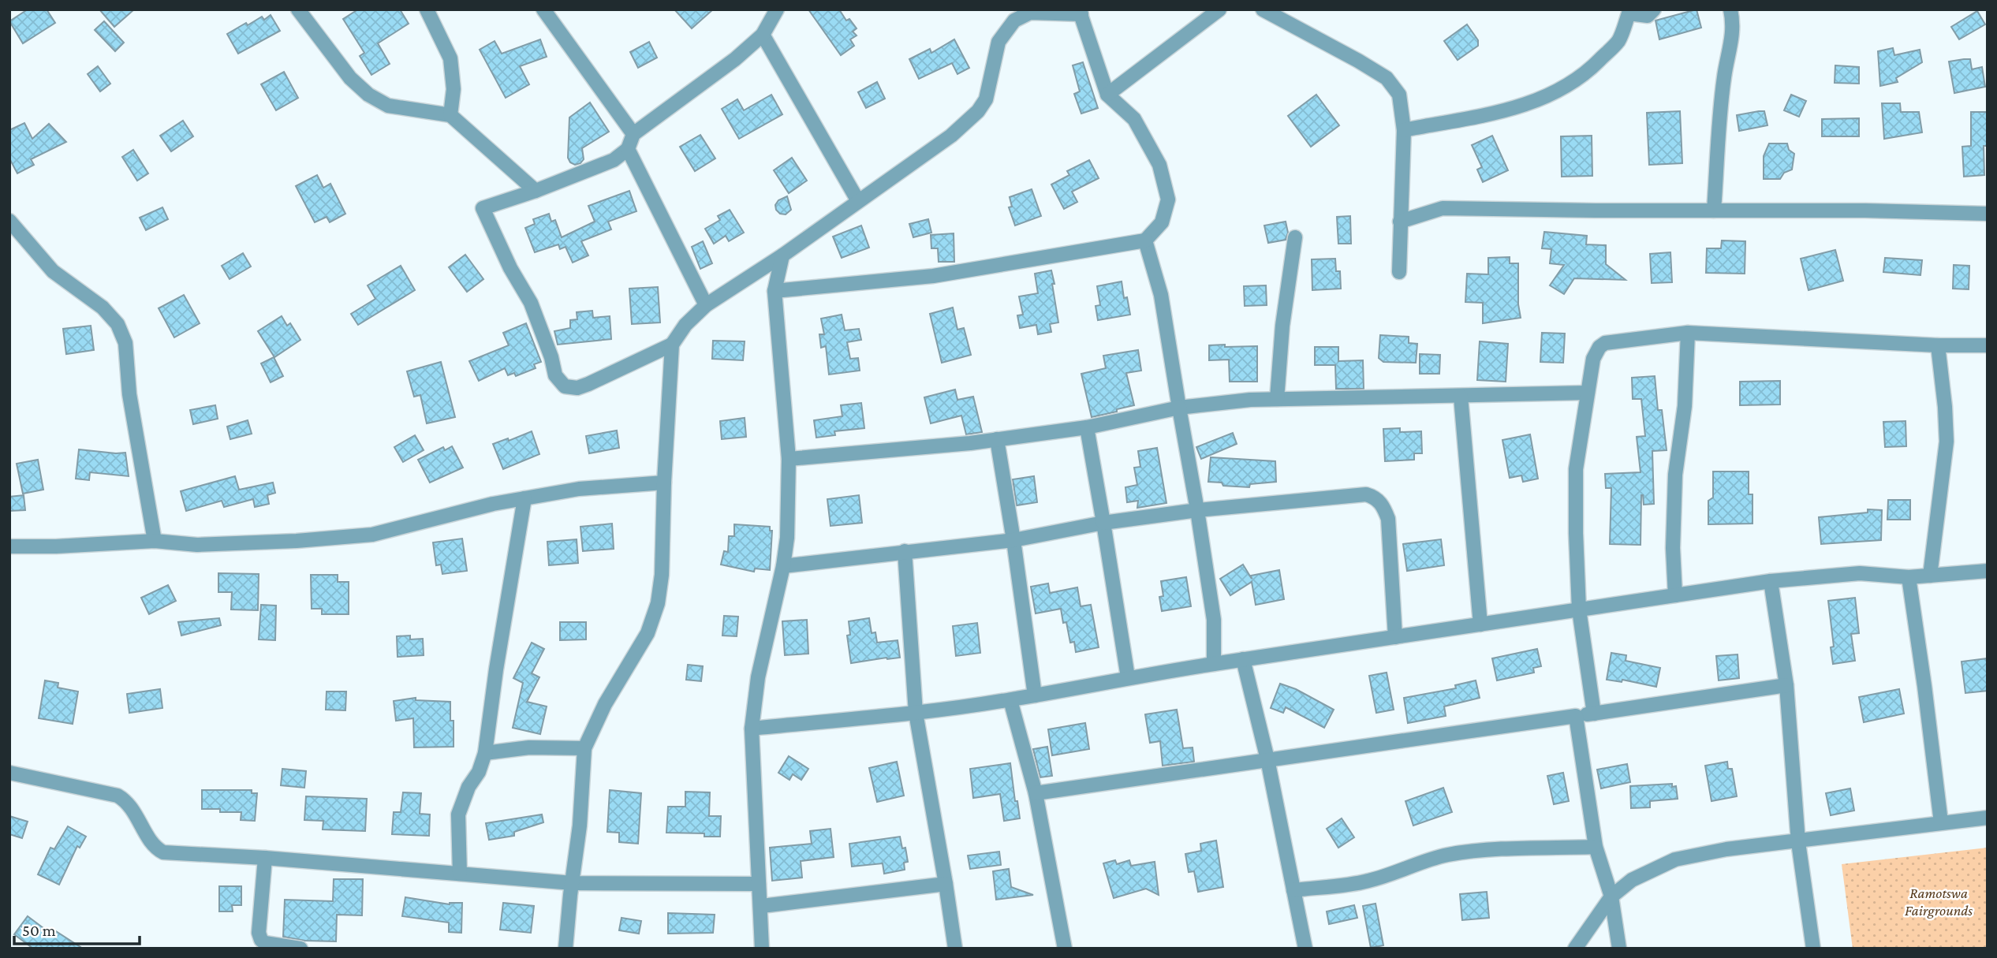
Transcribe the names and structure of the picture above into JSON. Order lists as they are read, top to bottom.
{
  "parks": ["Ramotswa Fairgrounds"],
  "scale_bar": "50 m"
}
